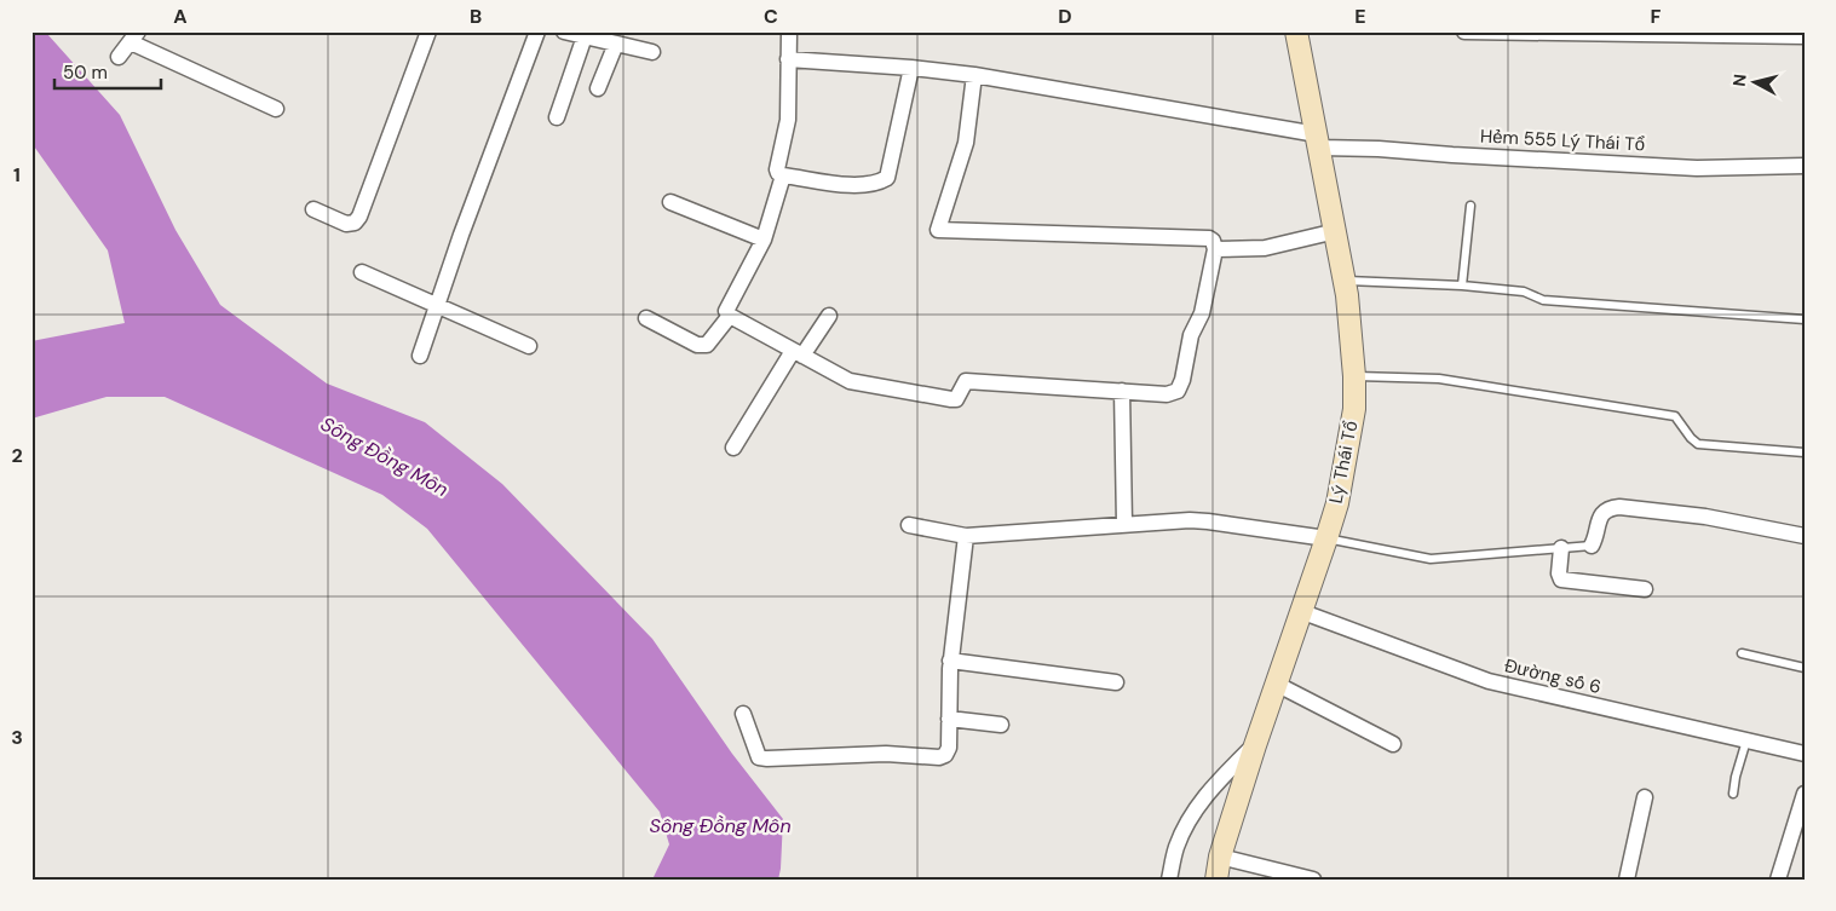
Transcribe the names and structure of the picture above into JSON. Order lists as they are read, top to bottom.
{
  "streets": {
    "main road": ["Lý Thái Tổ"],
    "street": ["Hẻm 555 Lý Thái Tổ", "Đường số 6"]
  },
  "crossings": [
    ["Hẻm 555 Lý Thái Tổ", "Lý Thái Tổ"],
    ["Lý Thái Tổ", "Đường số 6"]
  ],
  "water": ["Sông Đồng Môn"],
  "scale_bar": "50 m",
  "north": "left",
  "grid": {
    "columns": [
      "A",
      "B",
      "C",
      "D",
      "E",
      "F"
    ],
    "rows": ["1", "2", "3"]
  }
}
